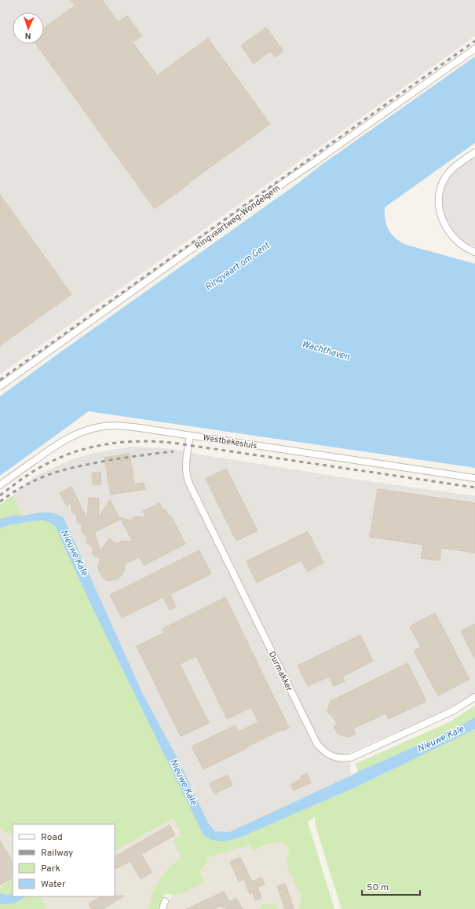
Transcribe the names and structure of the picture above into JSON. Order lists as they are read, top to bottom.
{
  "streets": {
    "street": ["Ringvaartweg-Wondelgem", "Westbekesluis", "Durmakker"]
  },
  "crossings": [
    ["Westbekesluis", "Durmakker"]
  ],
  "water": ["Ringvaart om Gent", "Wachthaven", "Nieuwe Kale"],
  "legend": [
    "Road",
    "Railway",
    "Park",
    "Water"
  ],
  "scale_bar": "50 m",
  "north": "bottom"
}
